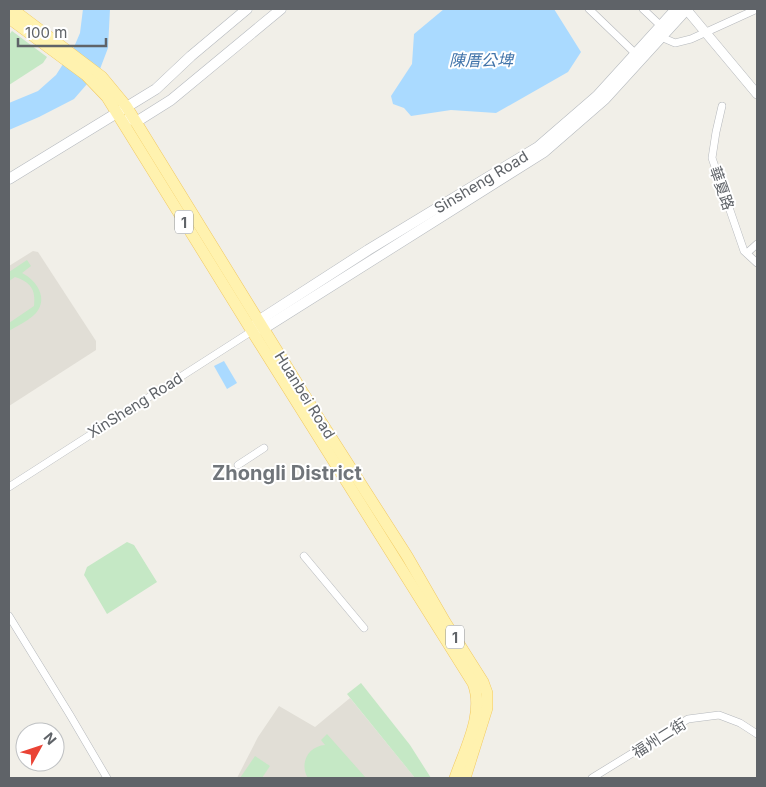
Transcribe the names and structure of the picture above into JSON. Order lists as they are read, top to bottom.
{
  "streets": {
    "main road": ["Sinsheng Road", "1", "Huanbei Road"],
    "street": ["華夏路", "XinSheng Road", "福州二街"]
  },
  "crossings": [
    ["Sinsheng Road", "Huanbei Road"],
    ["Sinsheng Road", "XinSheng Road"],
    ["1", "Huanbei Road"],
    ["Huanbei Road", "XinSheng Road"]
  ],
  "districts": ["Zhongli District"],
  "water": ["陳厝公埤"],
  "scale_bar": "100 m",
  "north": "top right"
}
